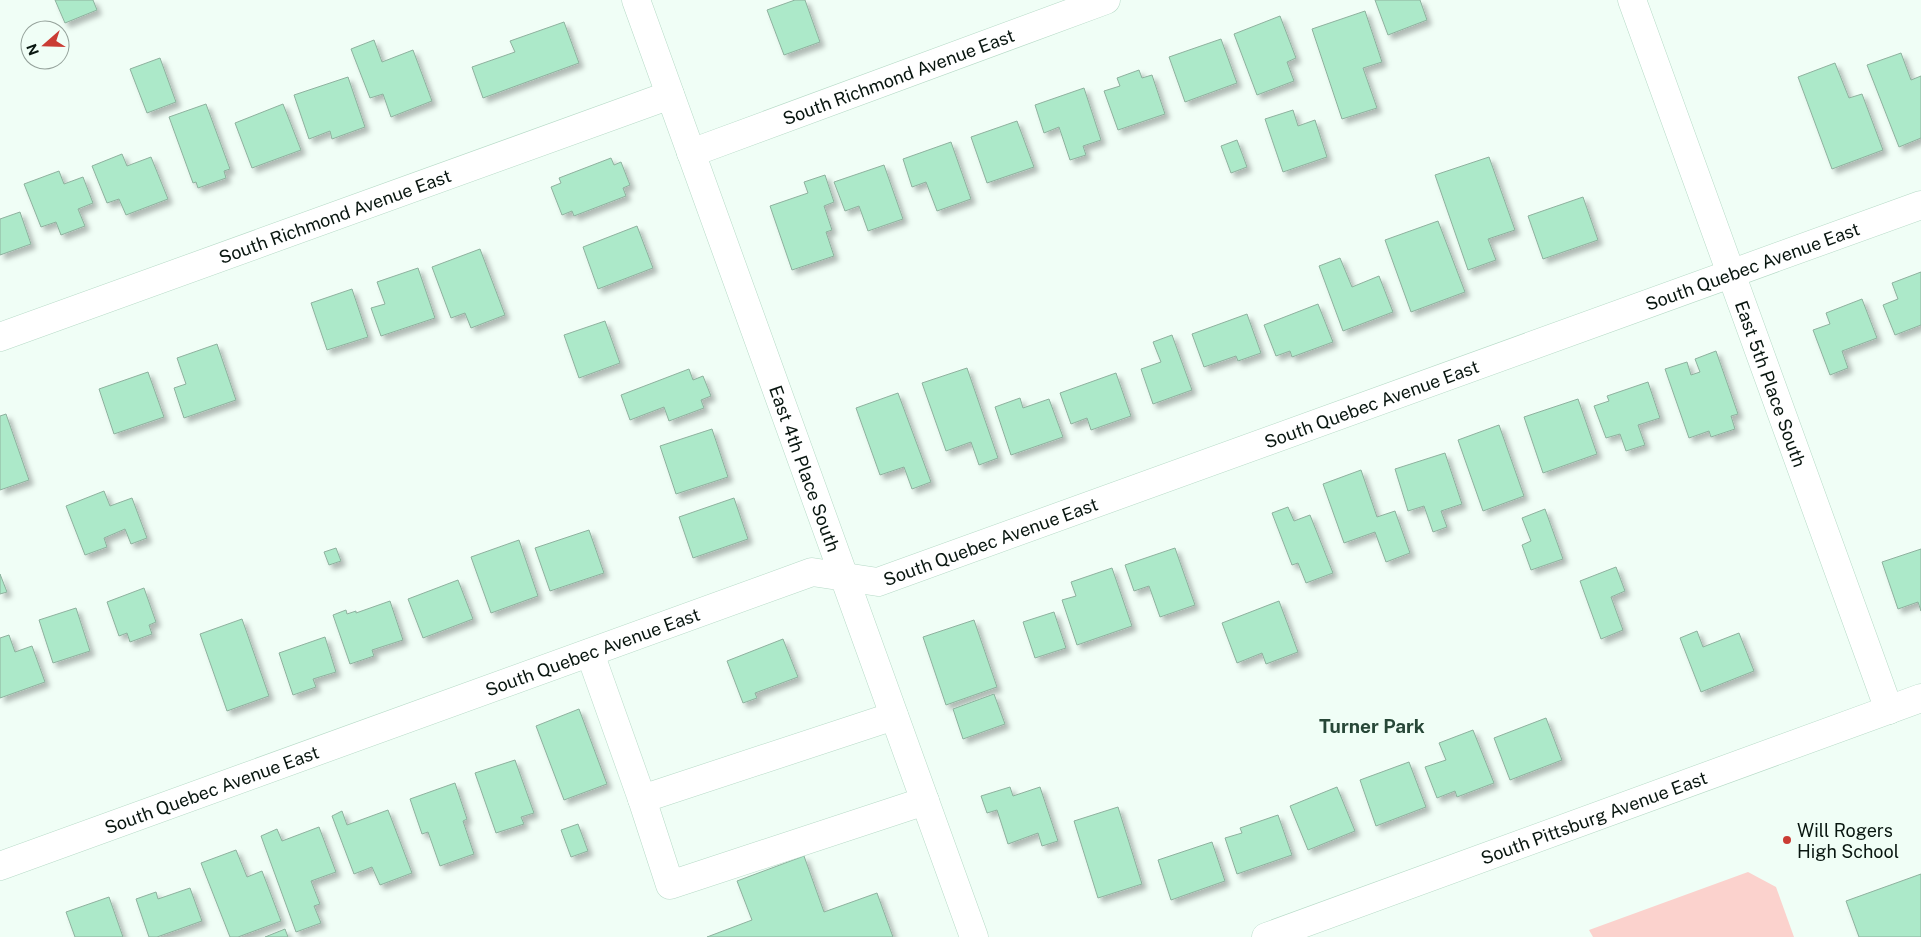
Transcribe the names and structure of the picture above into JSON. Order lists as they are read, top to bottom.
{
  "streets": {
    "street": [
      "South Richmond Avenue East",
      "South Quebec Avenue East",
      "East 5th Place South",
      "East 4th Place South",
      "South Pittsburg Avenue East"
    ]
  },
  "crossings": [
    ["South Richmond Avenue East", "East 4th Place South"],
    ["South Quebec Avenue East", "East 5th Place South"],
    ["South Quebec Avenue East", "East 4th Place South"],
    ["East 5th Place South", "South Pittsburg Avenue East"]
  ],
  "districts": ["Turner Park"],
  "places": ["Will Rogers High School"],
  "north": "left"
}
